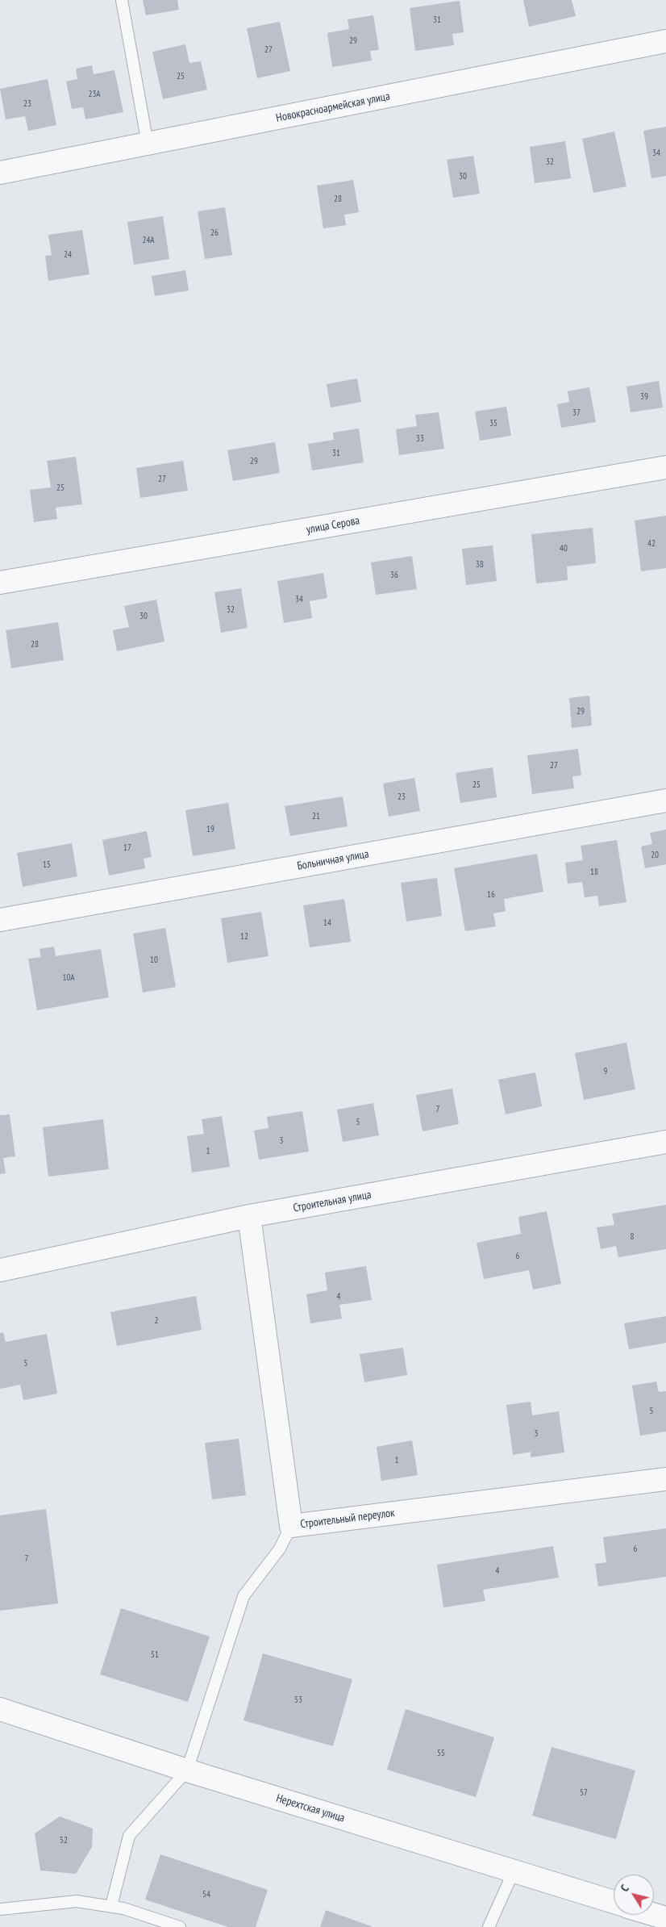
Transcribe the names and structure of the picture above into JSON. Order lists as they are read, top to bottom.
{
  "streets": {
    "street": [
      "Новокрасноармейская улица",
      "улица Серова",
      "Больничная улица",
      "Строительная улица",
      "Строительный переулок",
      "Нерехтская улица"
    ]
  },
  "crossings": [
    ["Строительная улица", "Строительный переулок"]
  ],
  "house_numbers": [
    "31",
    "29",
    "27",
    "25",
    "23А",
    "23",
    "34",
    "32",
    "30",
    "28",
    "26",
    "24А",
    "24",
    "39",
    "37",
    "35",
    "33",
    "31",
    "29",
    "27",
    "25",
    "42",
    "40",
    "38",
    "36",
    "34",
    "32",
    "30",
    "28",
    "29",
    "27",
    "25",
    "23",
    "21",
    "19",
    "17",
    "20",
    "15",
    "18",
    "16",
    "14",
    "12",
    "10",
    "10А",
    "9",
    "7",
    "5",
    "3",
    "1",
    "8",
    "6",
    "4",
    "2",
    "5",
    "5",
    "3",
    "1",
    "6",
    "7",
    "4",
    "51",
    "53",
    "55",
    "57",
    "52",
    "54"
  ],
  "north": "top left"
}
